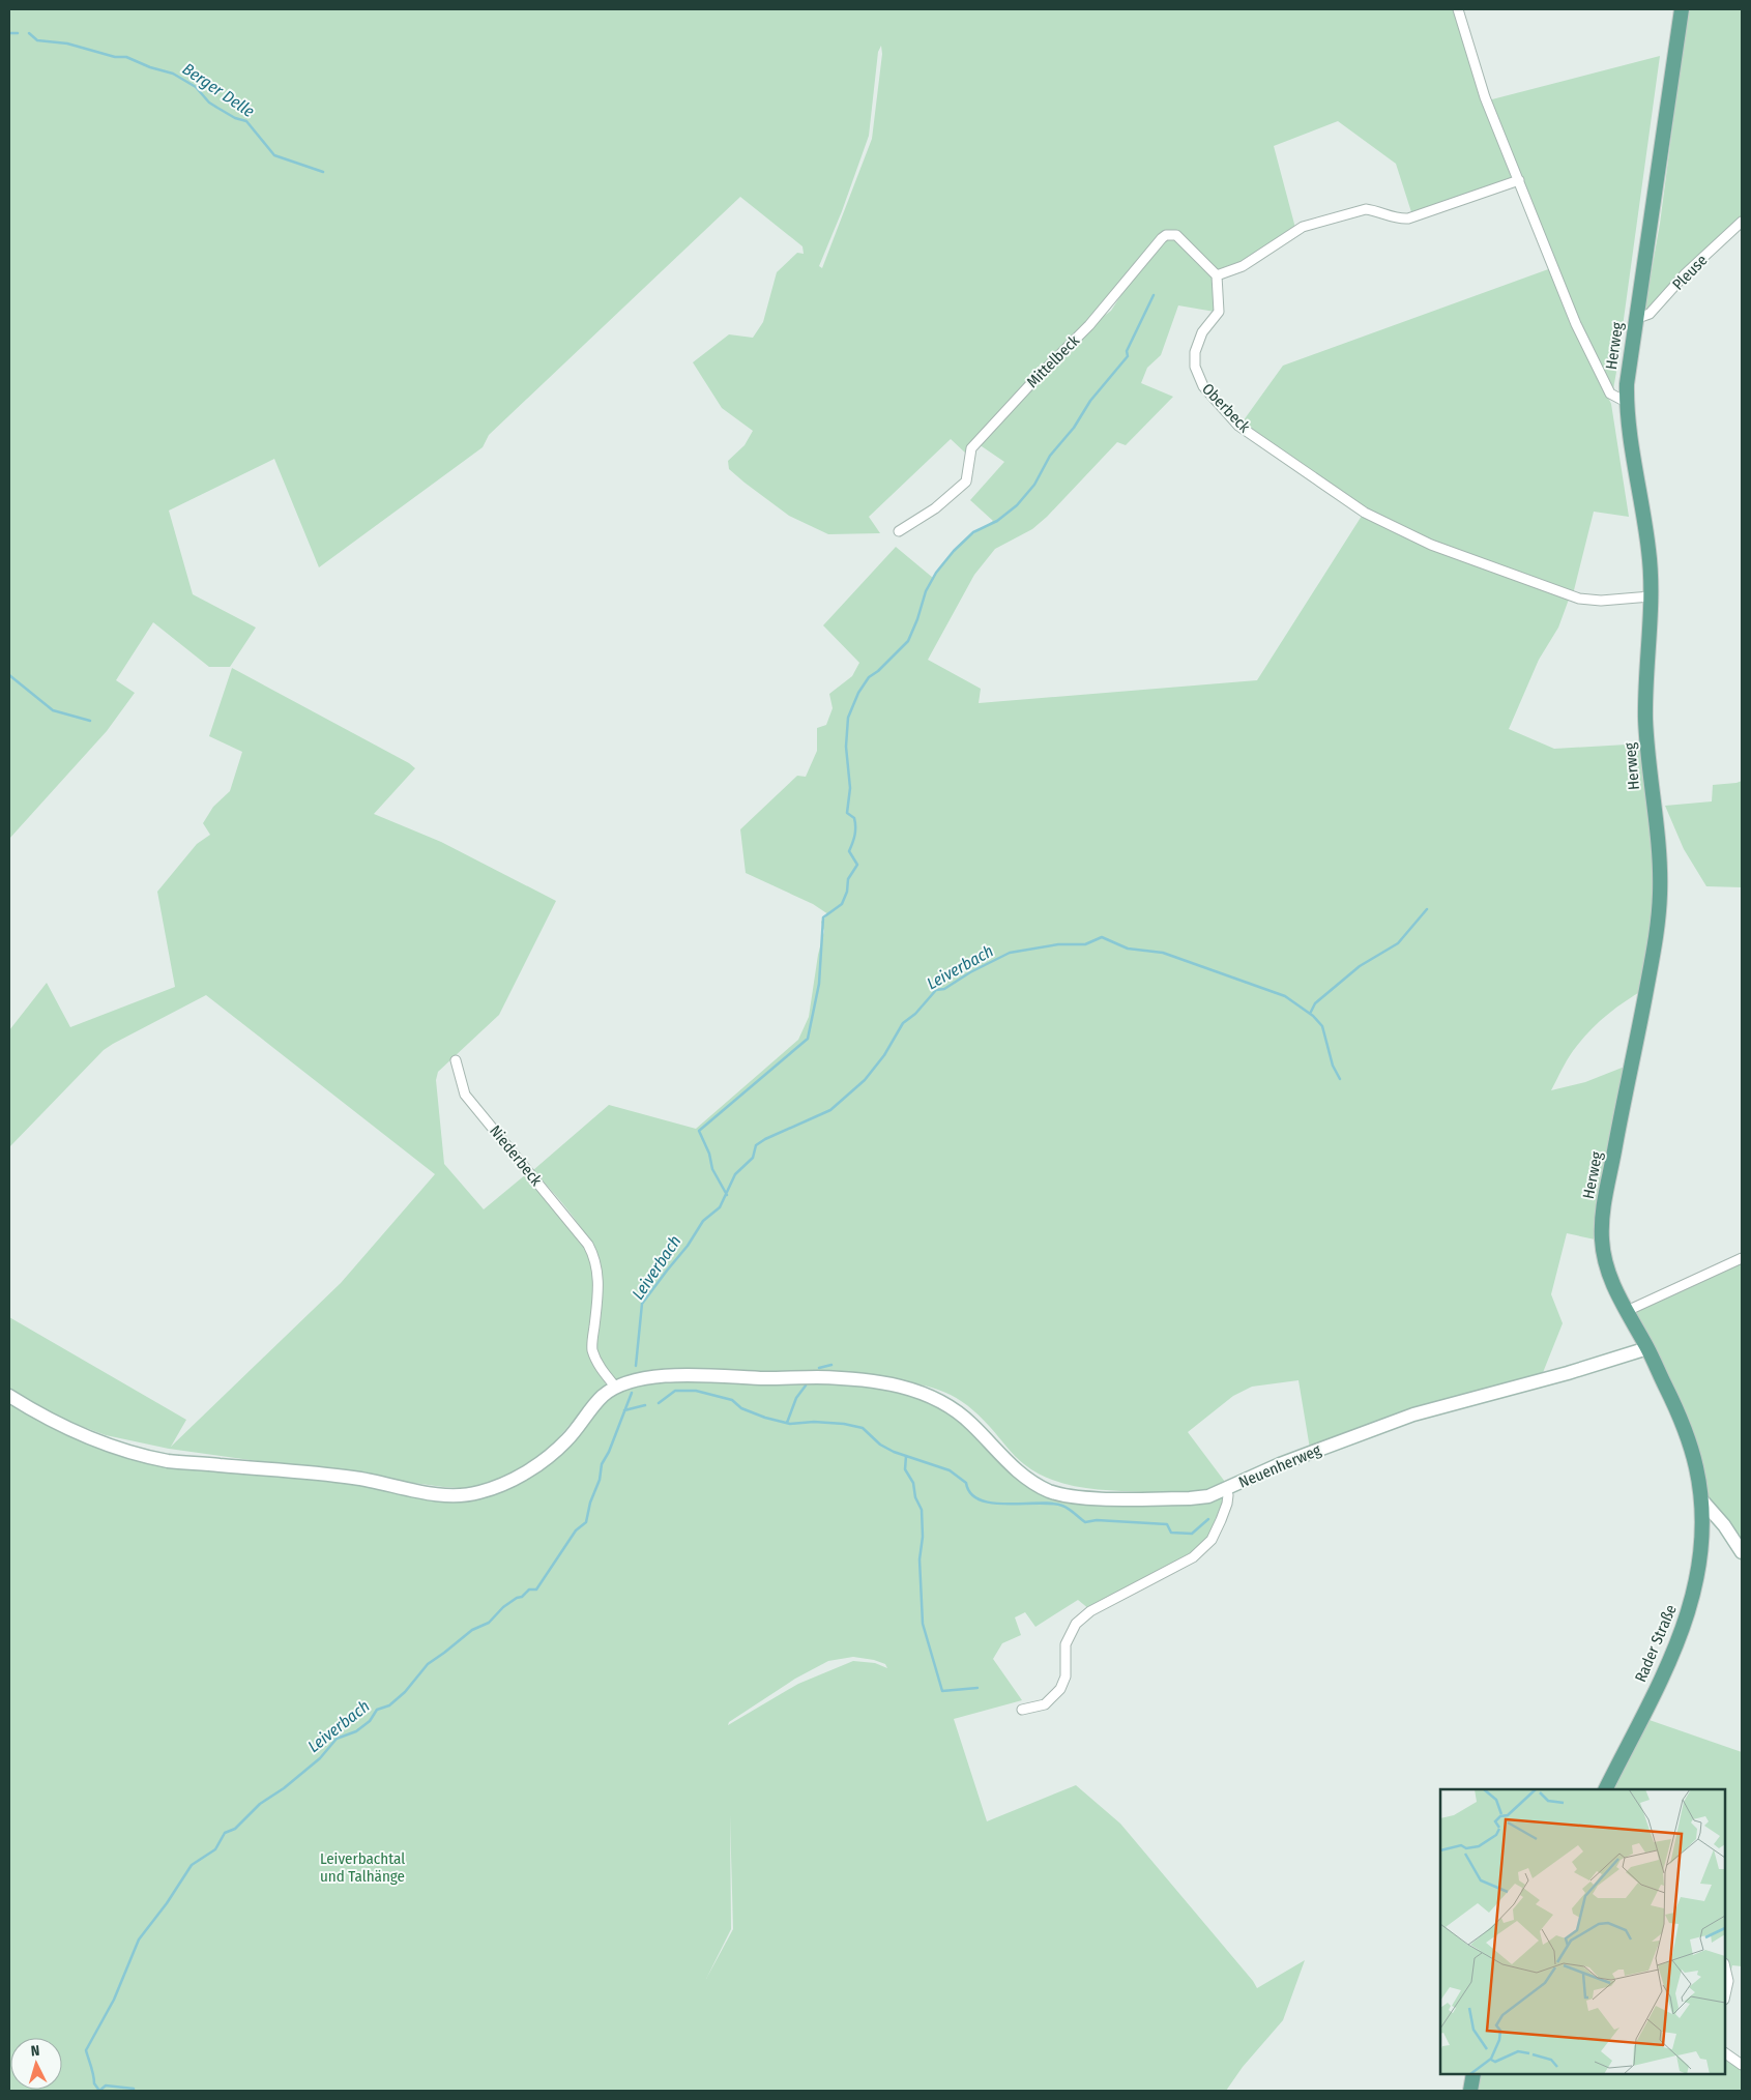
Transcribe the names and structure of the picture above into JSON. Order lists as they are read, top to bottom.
{
  "streets": {
    "main road": ["Herweg", "Rader Straße"],
    "street": [
      "Pleuse",
      "Mittelbeck",
      "Oberbeck",
      "Niederbeck",
      "Neuenherweg"
    ]
  },
  "crossings": [
    ["Pleuse", "Herweg"],
    ["Herweg", "Oberbeck"],
    ["Herweg", "Neuenherweg"],
    ["Herweg", "Rader Straße"],
    ["Mittelbeck", "Oberbeck"]
  ],
  "water": ["Berger Delle", "Leiverbach"],
  "parks": ["Leiverbachtal und Talhänge"],
  "north": "top"
}
